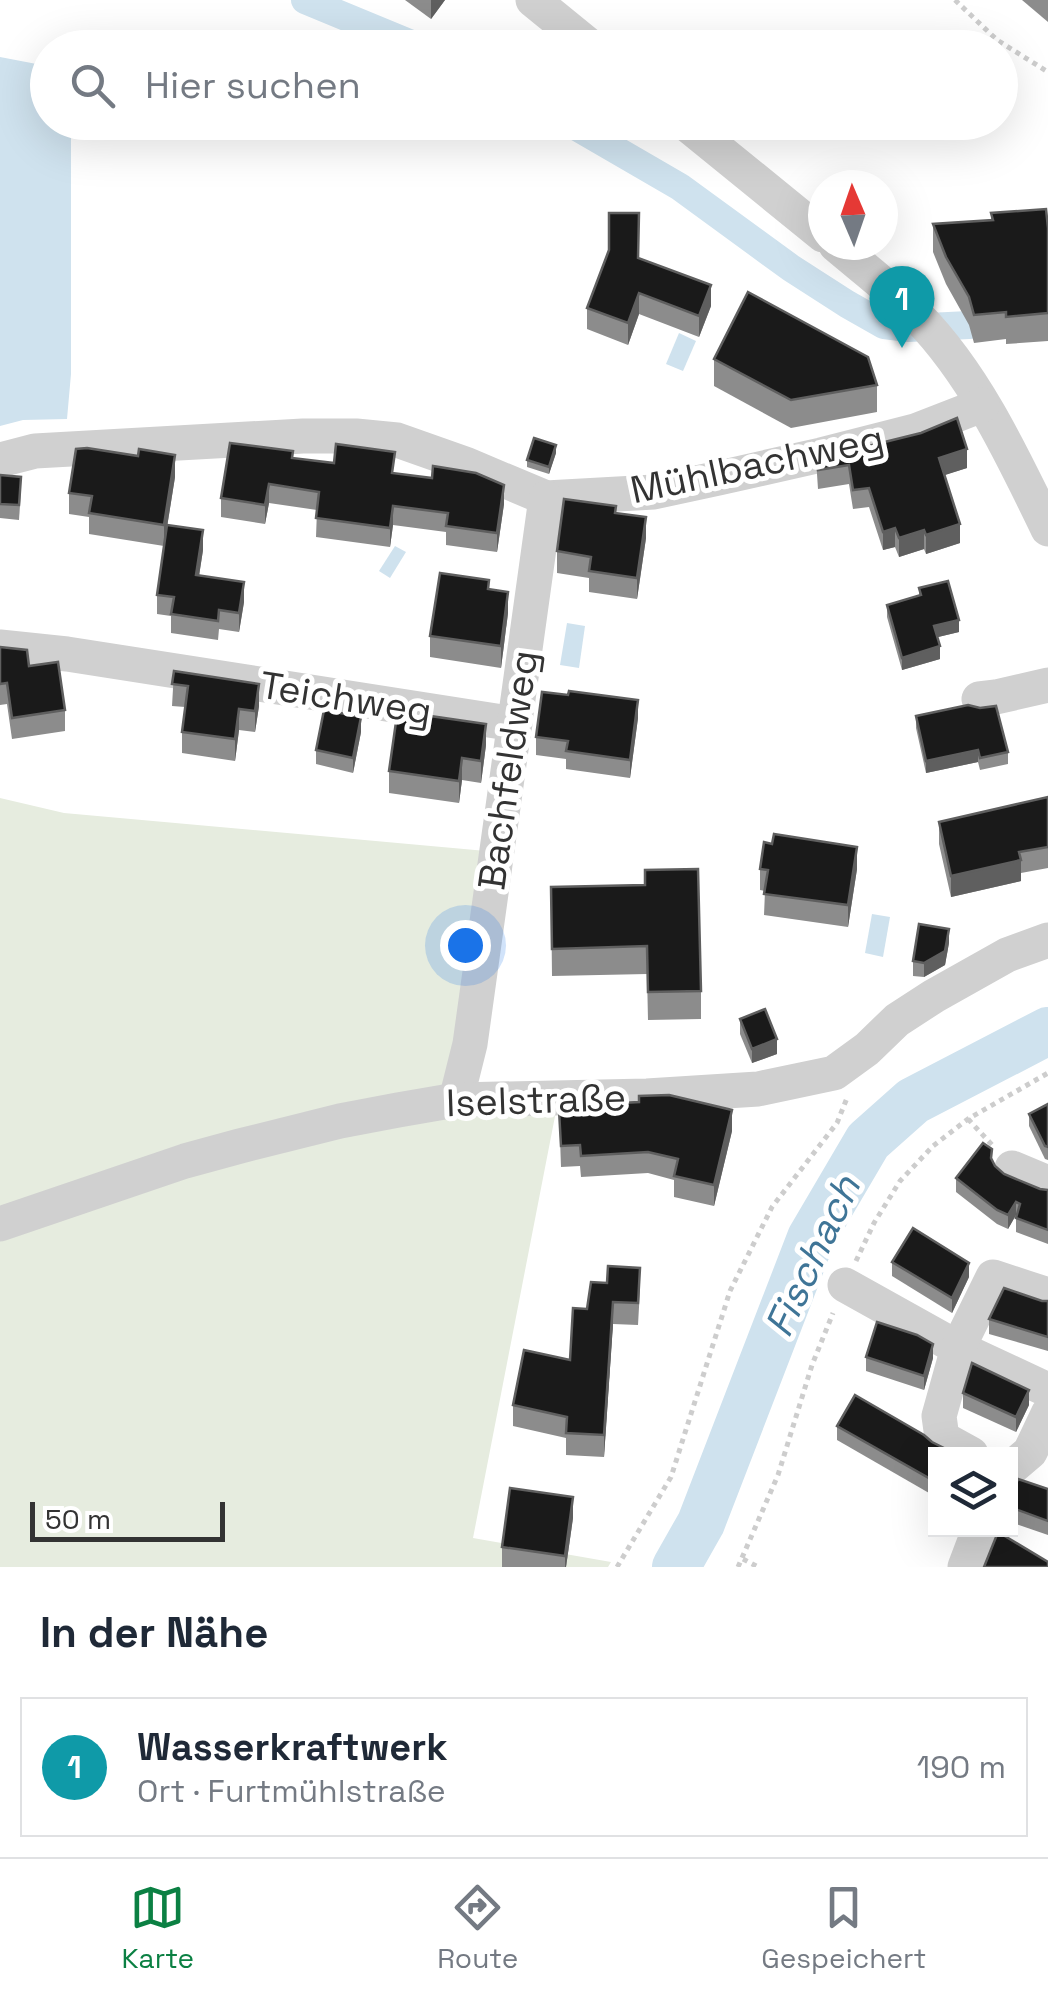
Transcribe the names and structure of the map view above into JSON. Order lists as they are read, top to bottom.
{
  "streets": {
    "street": [
      "Mühlbachweg",
      "Teichweg",
      "Bachfeldweg",
      "Iselstraße"
    ]
  },
  "crossings": [
    ["Mühlbachweg", "Bachfeldweg"],
    ["Teichweg", "Bachfeldweg"],
    ["Bachfeldweg", "Iselstraße"]
  ],
  "water": ["Fischach"],
  "scale_bar": "50 m",
  "north": "top",
  "page": {
    "search": "Hier suchen",
    "pins": "1",
    "scale": "50 m",
    "heading": "In der Nähe",
    "list": [
      {
        "mark": "1",
        "name": "Wasserkraftwerk",
        "note": "Ort · Furtmühlstraße",
        "value": "190 m"
      }
    ],
    "nav": ["Karte", "Route", "Gespeichert"]
  }
}
